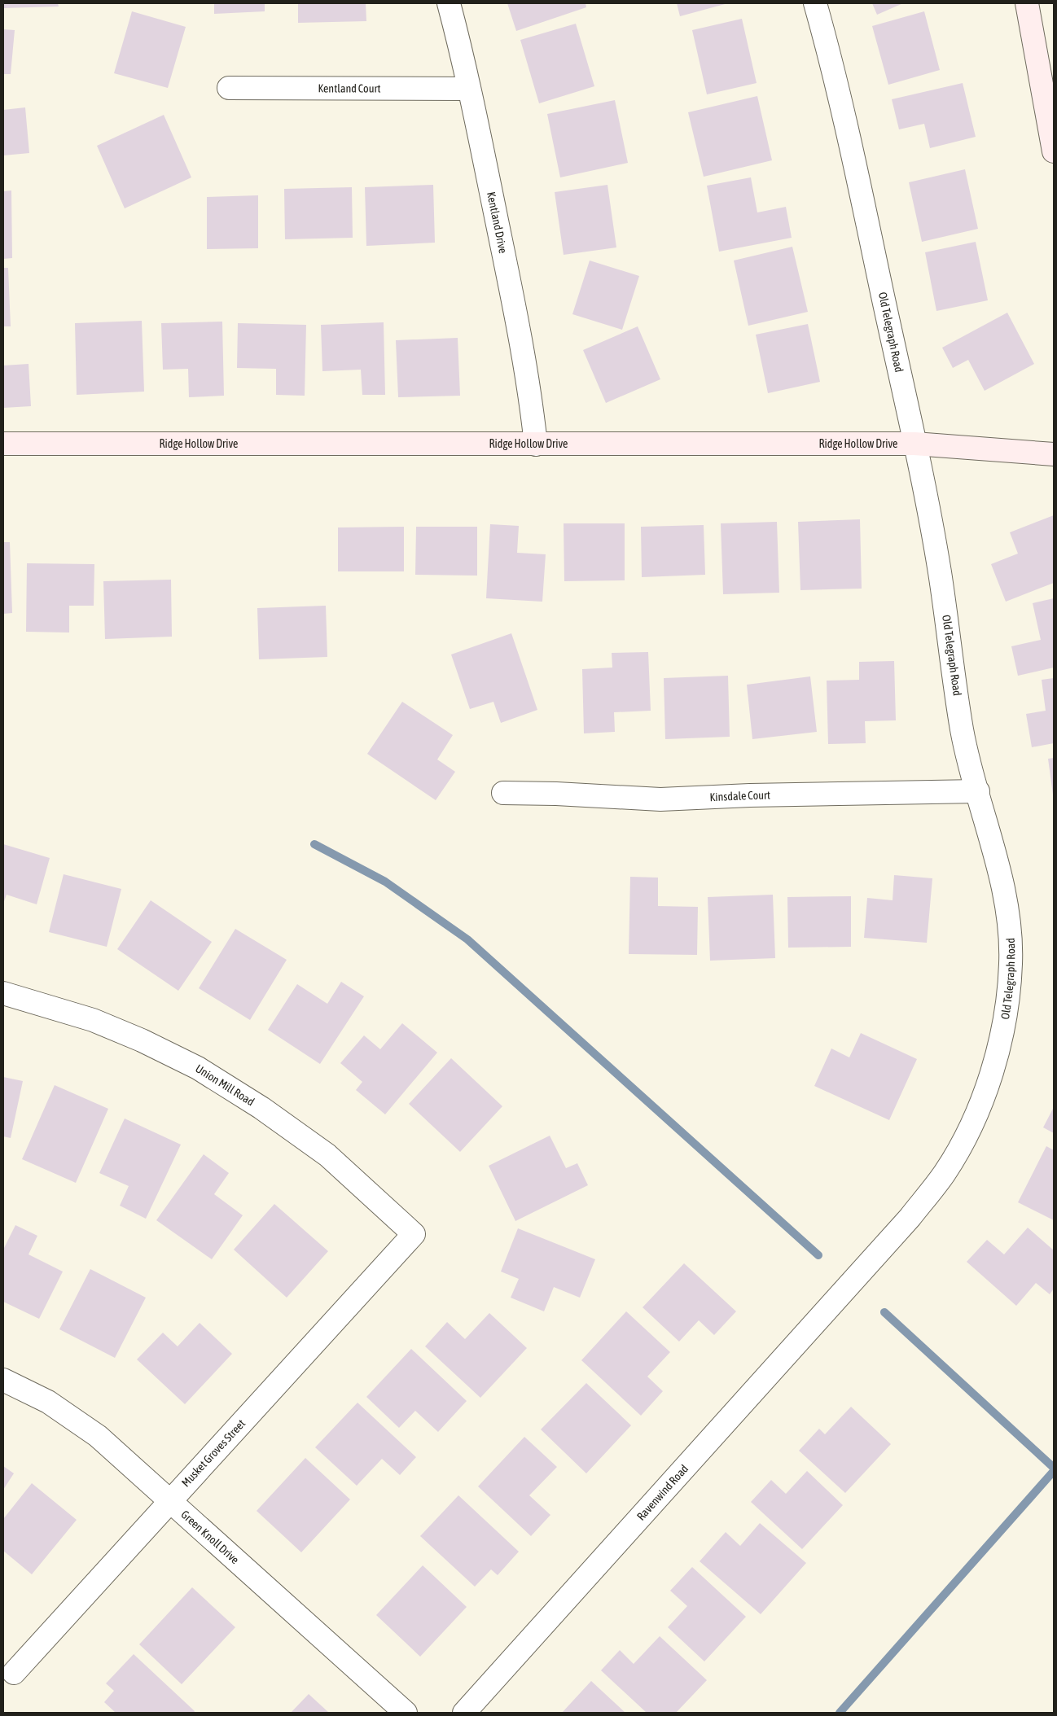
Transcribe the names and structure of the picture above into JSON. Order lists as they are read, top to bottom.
{
  "streets": {
    "street": [
      "Kentland Court",
      "Kentland Drive",
      "Old Telegraph Road",
      "Ridge Hollow Drive",
      "Kinsdale Court",
      "Union Mill Road",
      "Musket Groves Street",
      "Ravenwind Road",
      "Green Knoll Drive"
    ]
  },
  "crossings": [
    ["Kentland Court", "Kentland Drive"],
    ["Kentland Drive", "Ridge Hollow Drive"],
    ["Old Telegraph Road", "Ridge Hollow Drive"],
    ["Old Telegraph Road", "Kinsdale Court"],
    ["Old Telegraph Road", "Ravenwind Road"],
    ["Union Mill Road", "Musket Groves Street"],
    ["Musket Groves Street", "Green Knoll Drive"]
  ]
}
